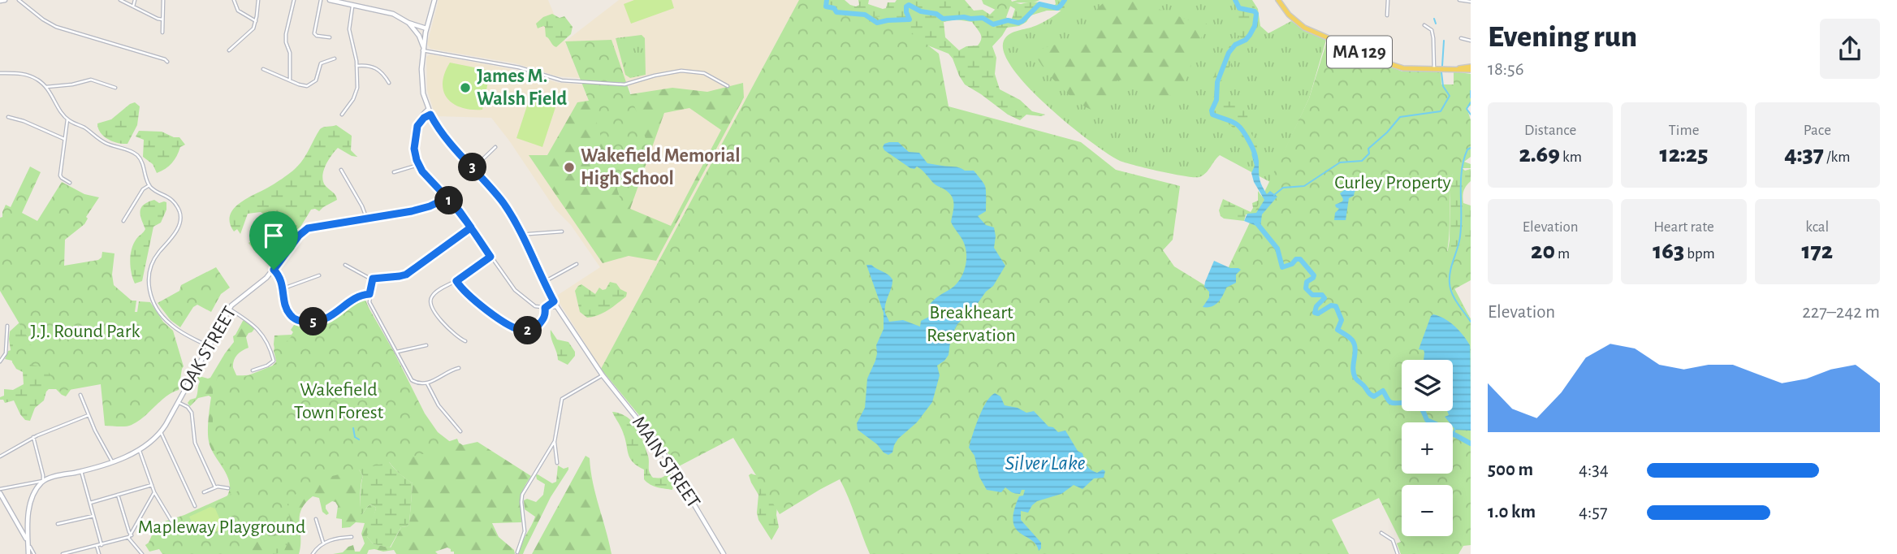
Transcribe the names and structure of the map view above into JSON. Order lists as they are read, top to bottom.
{
  "streets": {
    "main road": ["MA 129", "OAK STREET", "MAIN STREET"]
  },
  "water": ["Silver Lake"],
  "parks": [
    "Curley Property",
    "Breakheart Reservation",
    "J.J. Round Park",
    "Wakefield Town Forest",
    "Mapleway Playground"
  ],
  "places": ["James M. Walsh Field", "Wakefield Memorial High School"],
  "page": {
    "heading": ["Evening run", "18:56"],
    "stats": [
      ["Distance", "2.69 km"],
      ["Time", "12:25"],
      ["Pace", "4:37 /km"],
      ["Elevation", "20 m"],
      ["Heart rate", "163 bpm"],
      ["kcal", "172"]
    ],
    "pins": [
      "3",
      "1",
      "5",
      "2"
    ],
    "chart": ["Elevation", "227–242 m"],
    "map_buttons": ["+", "−"],
    "list": [
      {
        "name": "500 m",
        "note": "4:34"
      },
      {
        "name": "1.0 km",
        "note": "4:57"
      }
    ]
  }
}
